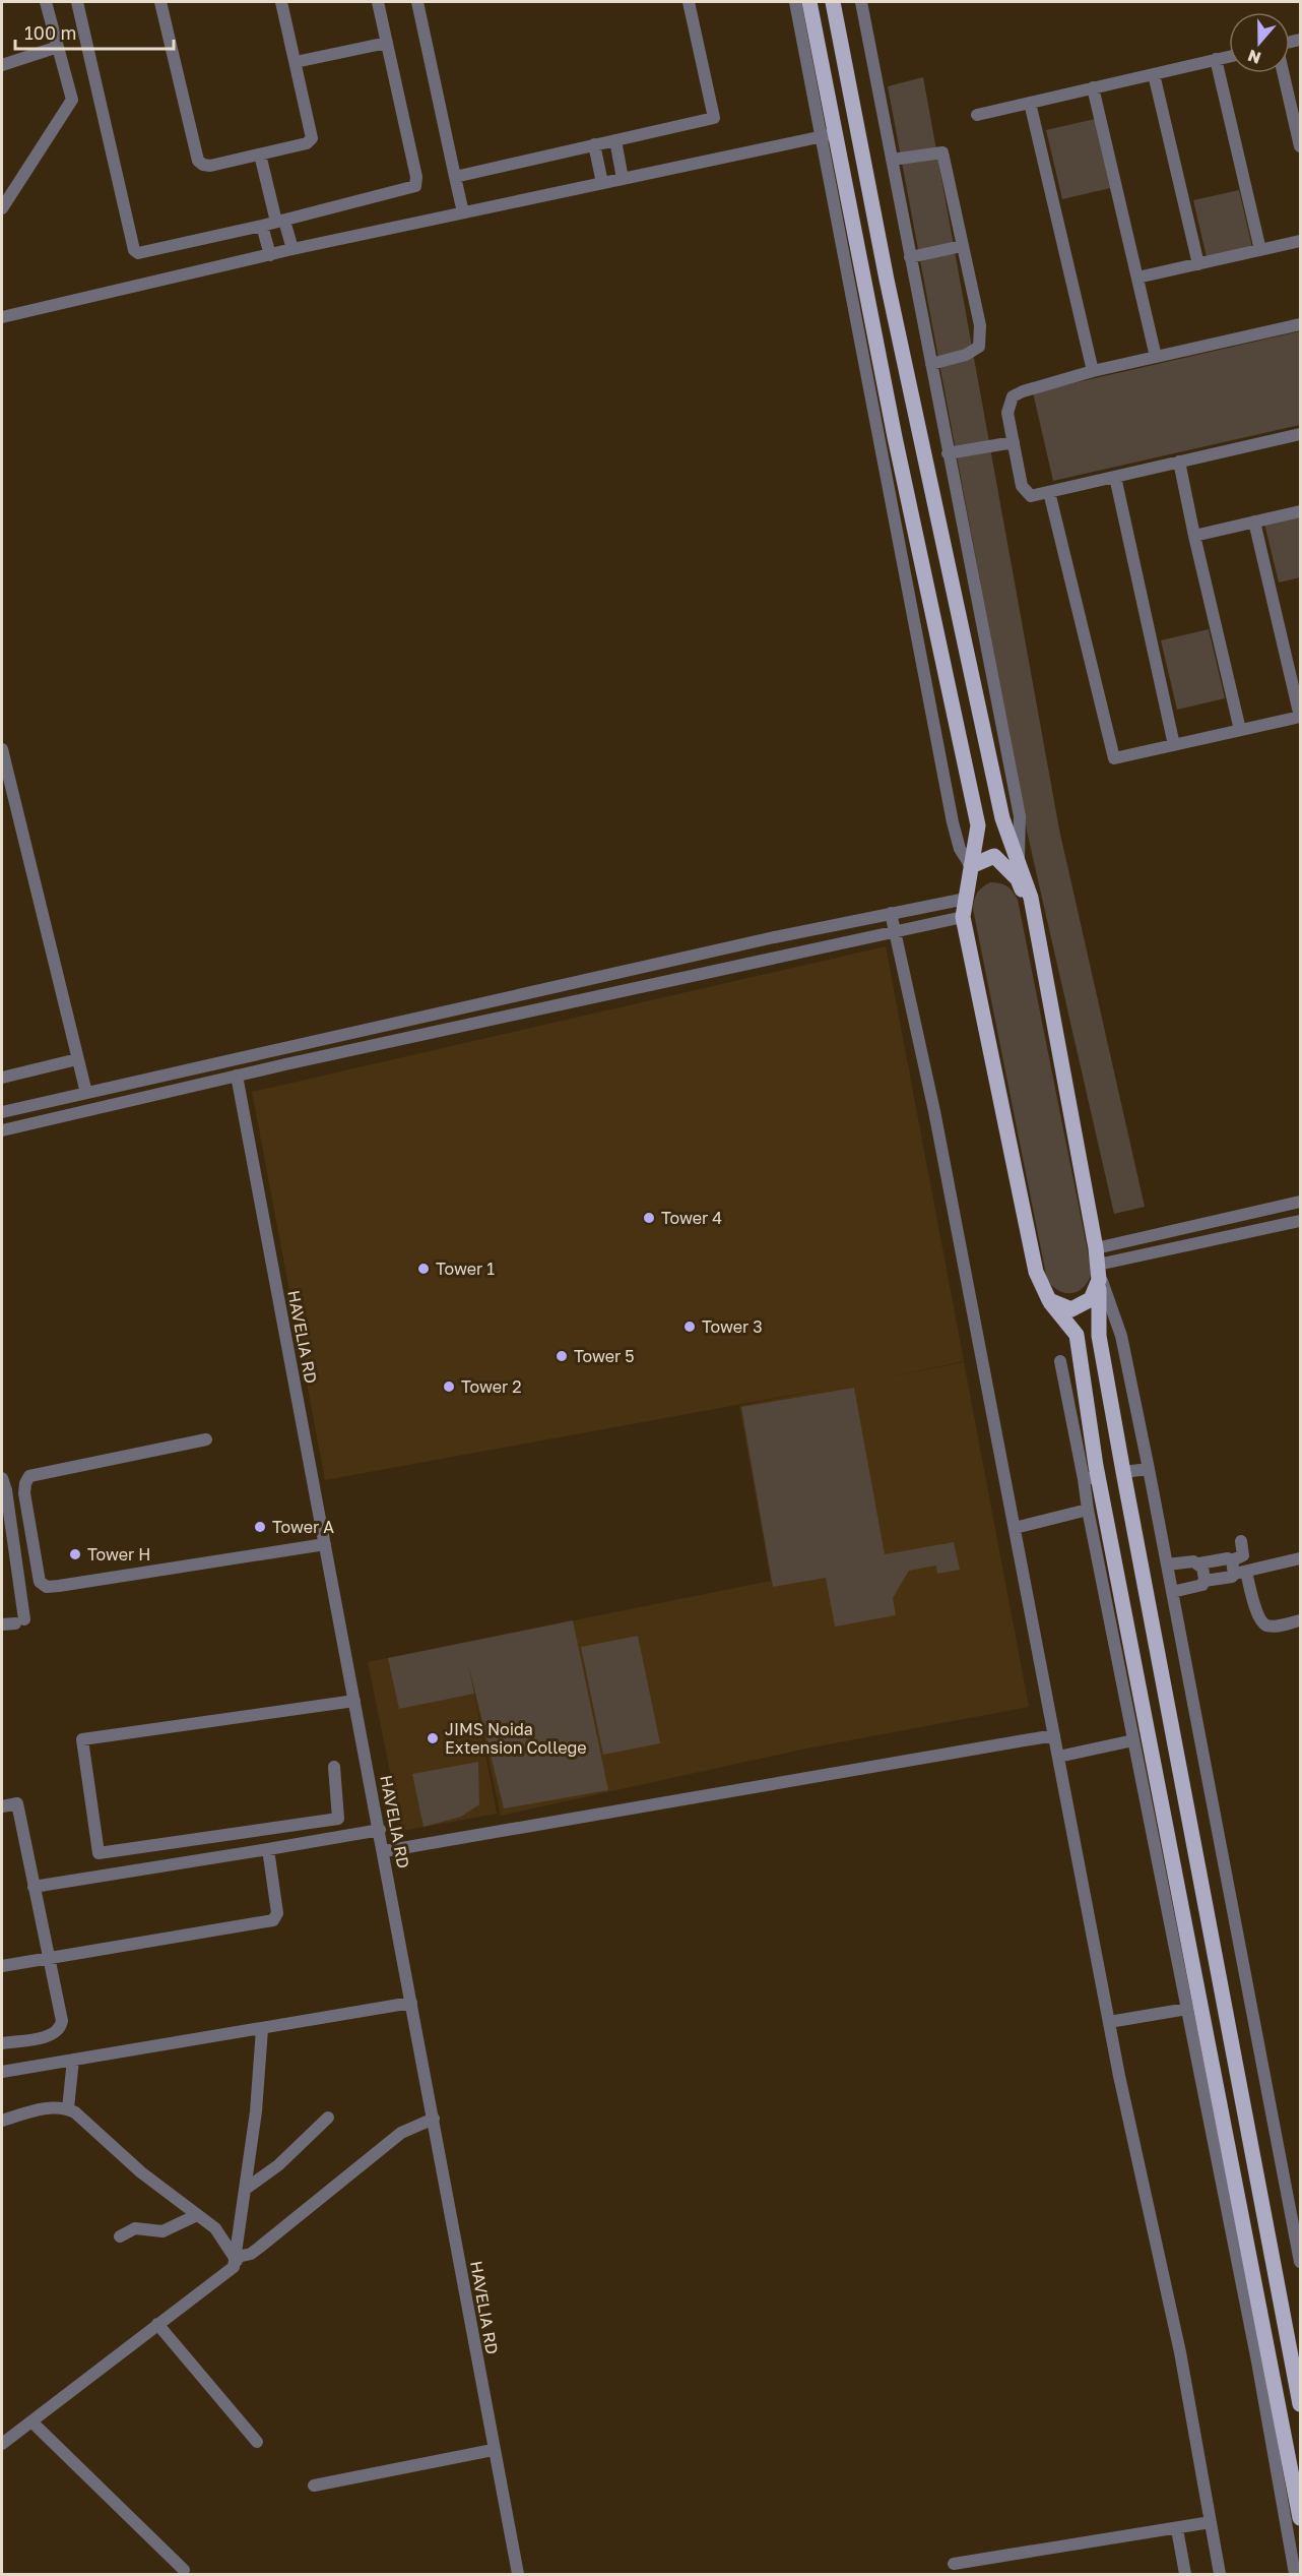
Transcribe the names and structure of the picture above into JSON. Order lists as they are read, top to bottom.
{
  "streets": {
    "street": ["HAVELIA RD"]
  },
  "places": [
    "Tower 4",
    "Tower 1",
    "Tower 3",
    "Tower 5",
    "Tower 2",
    "Tower A",
    "Tower H",
    "JIMS Noida Extension College"
  ],
  "scale_bar": "100 m",
  "north": "bottom"
}
